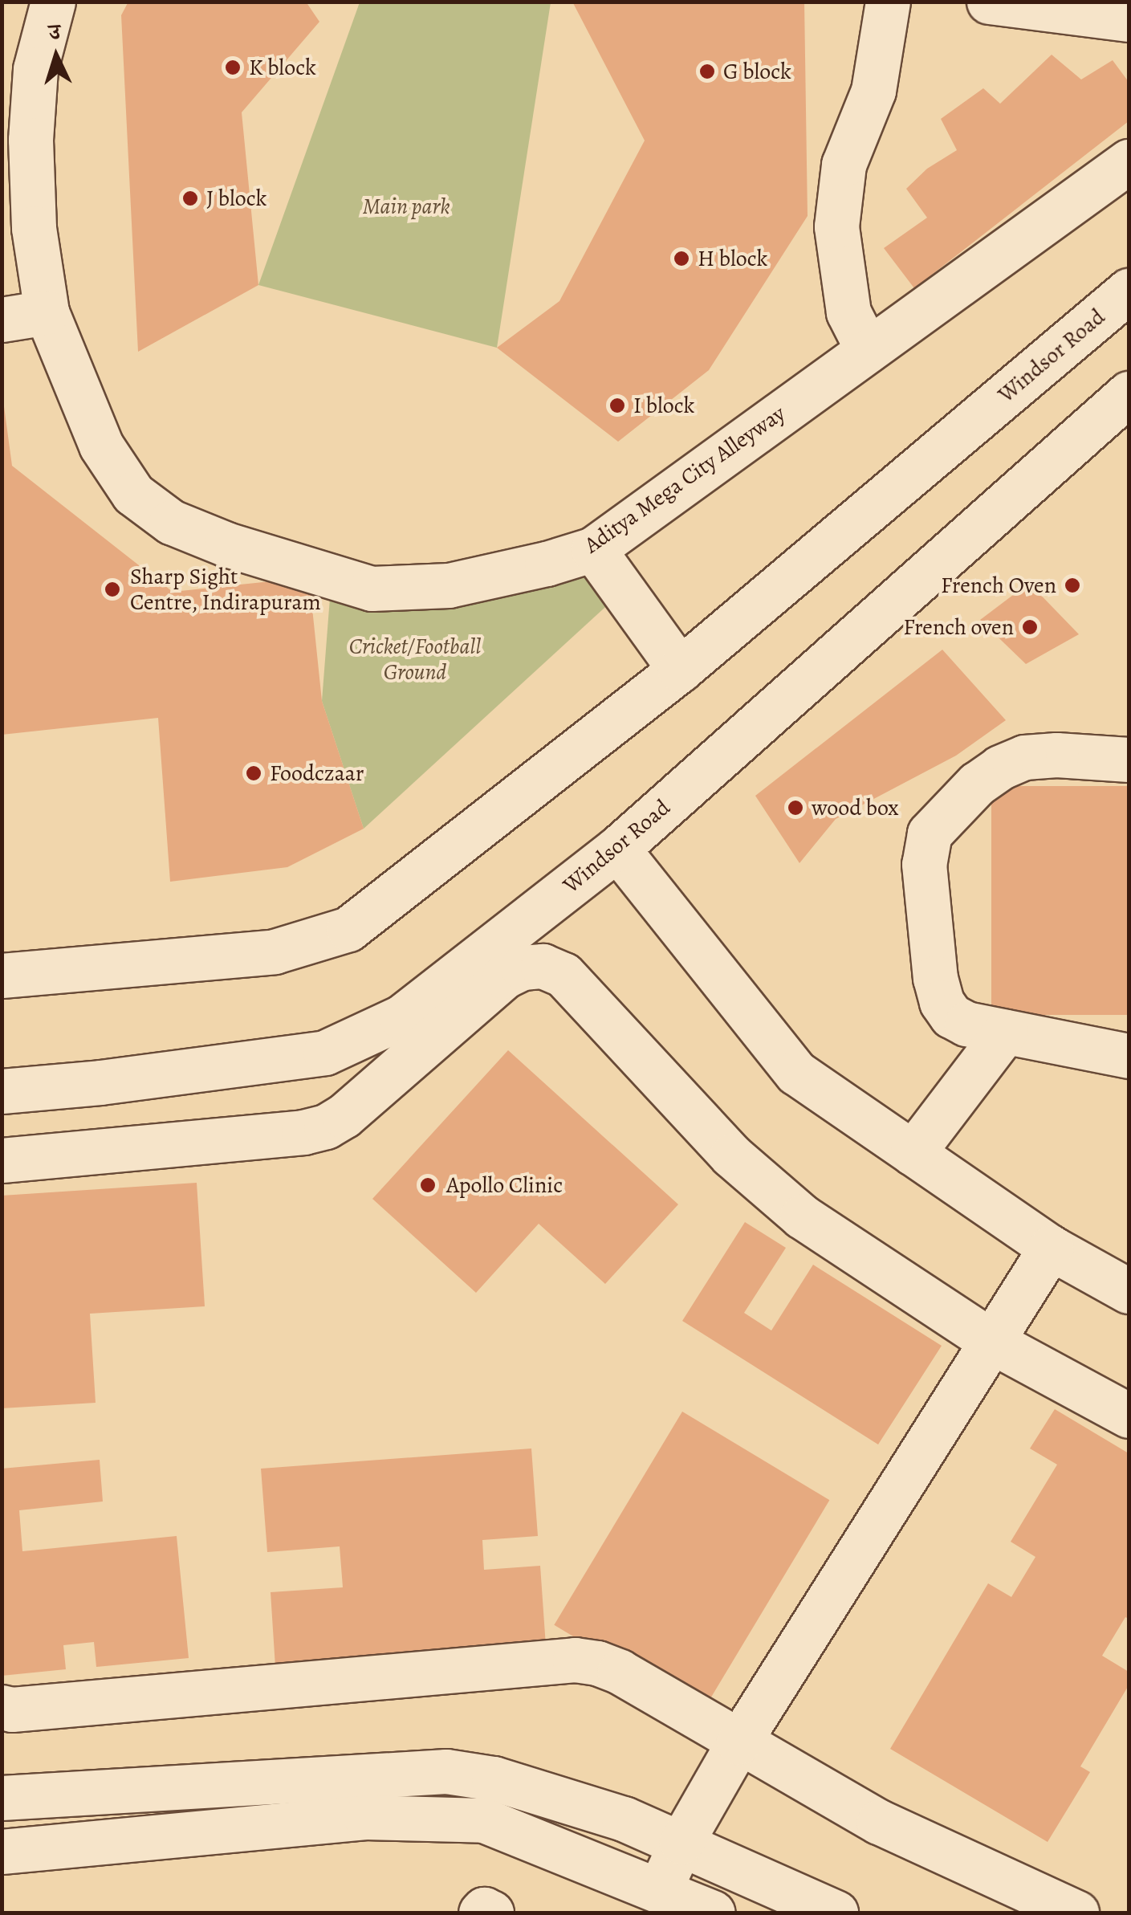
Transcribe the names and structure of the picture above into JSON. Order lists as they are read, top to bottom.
{
  "streets": {
    "street": ["Windsor Road", "Aditya Mega City Alleyway"]
  },
  "parks": ["Main park", "Cricket/Football Ground"],
  "places": [
    "K block",
    "G block",
    "J block",
    "H block",
    "I block",
    "French Oven",
    "Sharp Sight Centre, Indirapuram",
    "French oven",
    "Foodczaar",
    "wood box",
    "Apollo Clinic"
  ],
  "north": "top"
}
